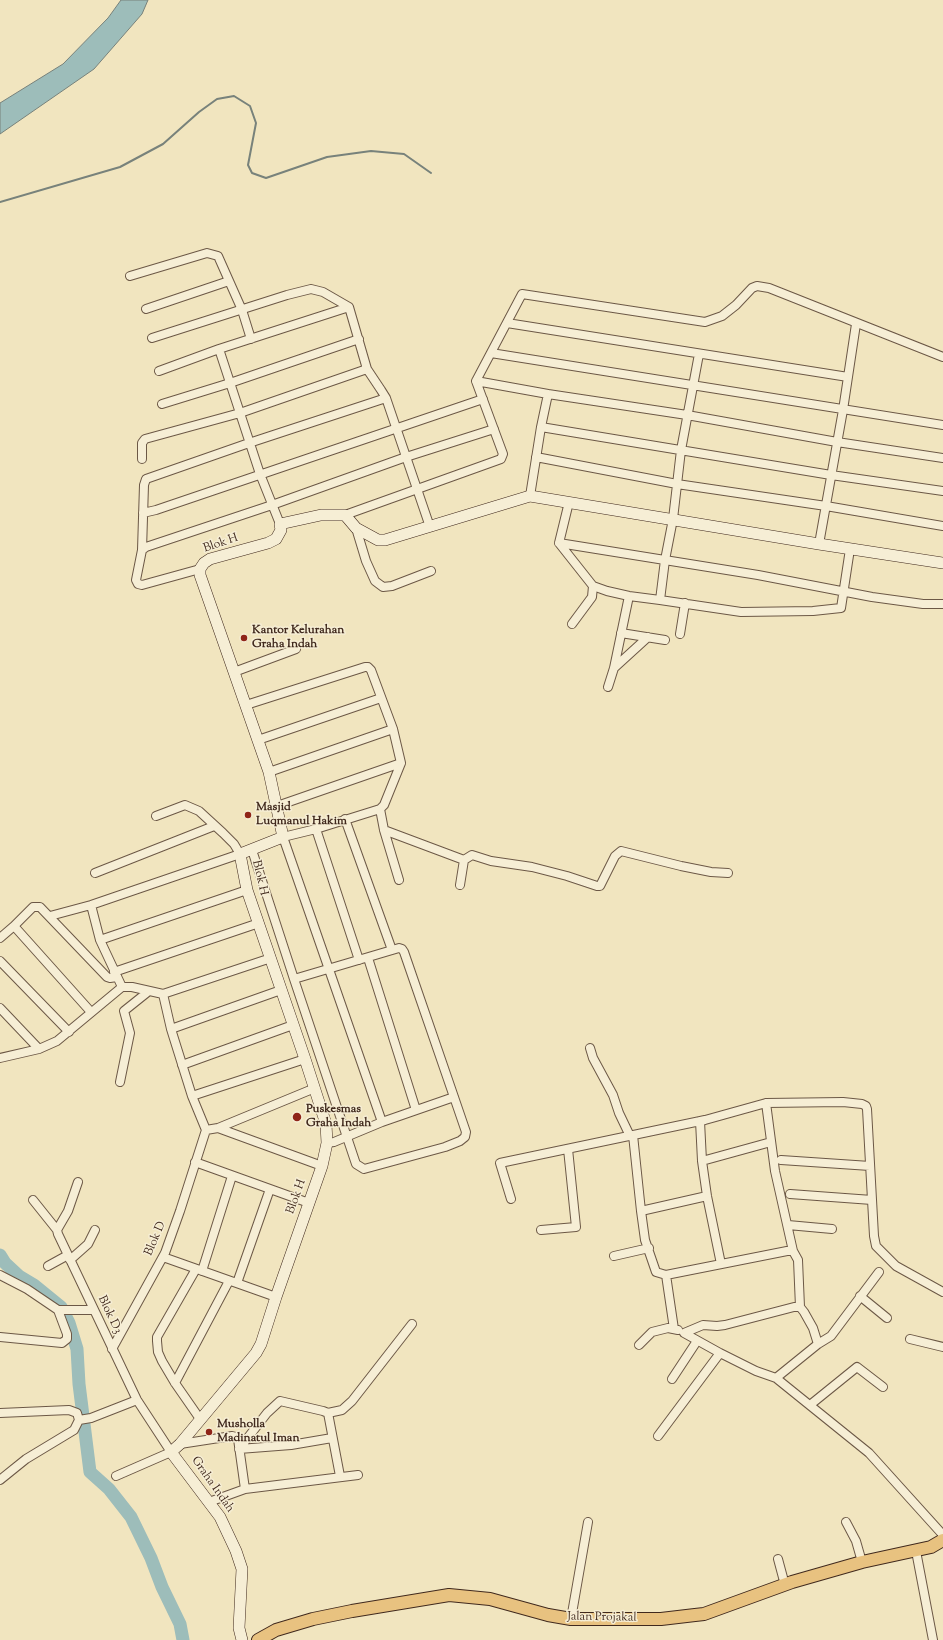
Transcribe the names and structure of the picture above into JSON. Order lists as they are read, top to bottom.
{
  "streets": {
    "main road": ["Jalan Projakal"],
    "street": [
      "Blok H",
      "Blok D",
      "Blok D3",
      "Graha Indah"
    ]
  },
  "crossings": [
    ["Blok D", "Blok D3"],
    ["Blok D3", "Graha Indah"]
  ],
  "places": [
    "Kantor Kelurahan Graha Indah",
    "Masjid Luqmanul Hakim",
    "Puskesmas Graha Indah",
    "Musholla Madinatul Iman"
  ]
}
